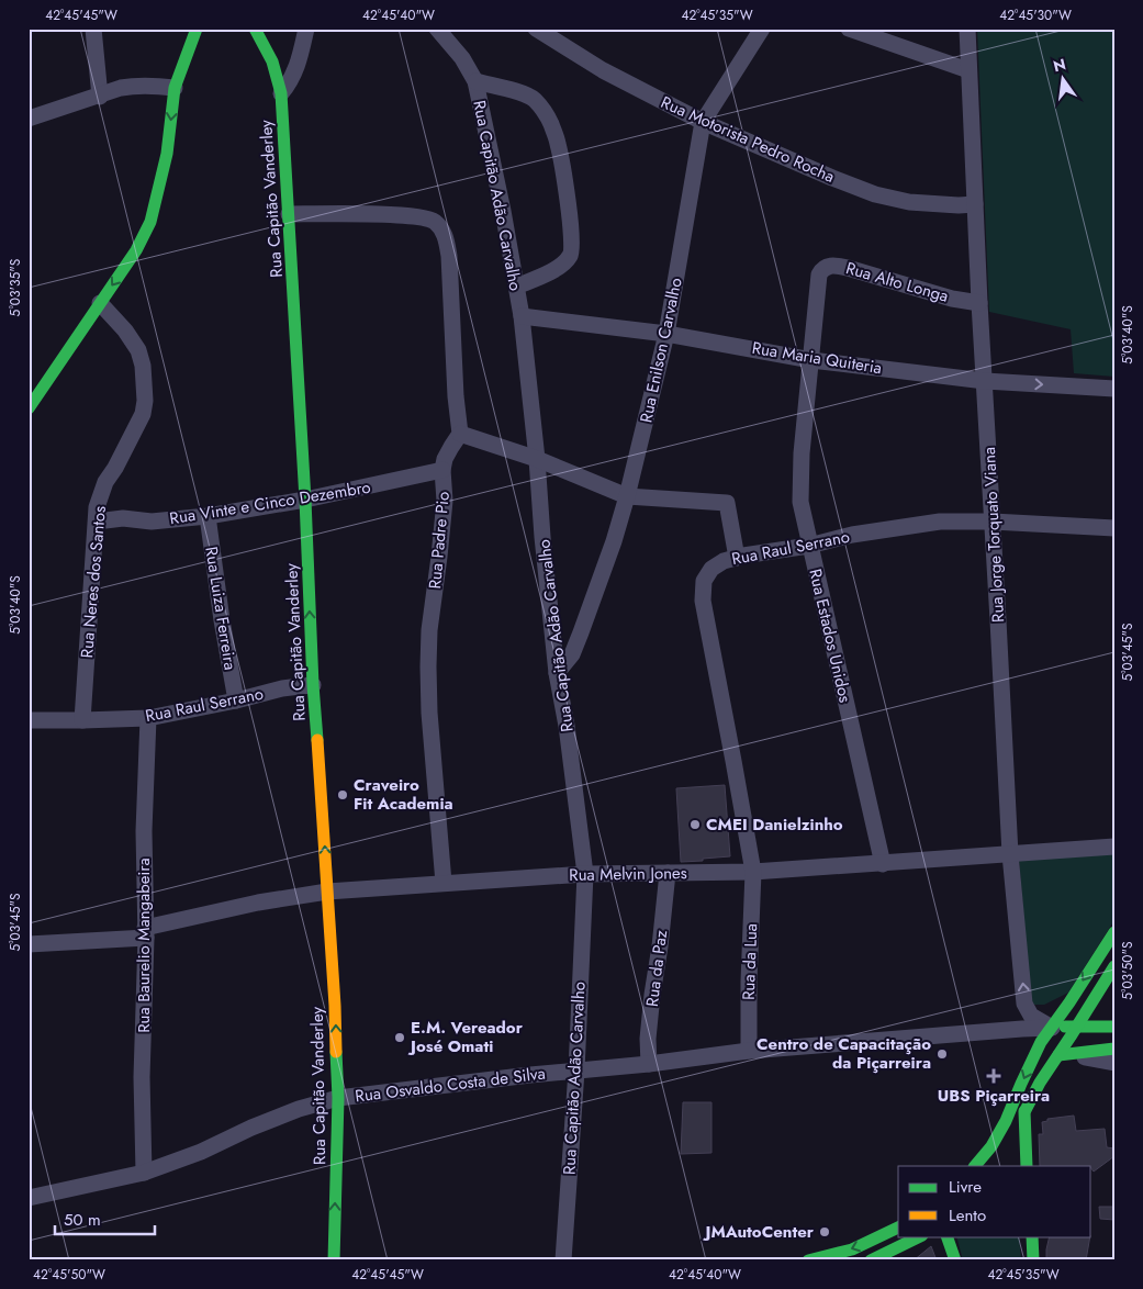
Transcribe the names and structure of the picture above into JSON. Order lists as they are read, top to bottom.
{
  "streets": {
    "street": [
      "Rua Motorista Pedro Rocha",
      "Rua Capitão Adão Carvalho",
      "Rua Capitão Vanderley",
      "Rua Alto Longa",
      "Rua Enilson Carvalho",
      "Rua Maria Quiteria",
      "Rua Vinte e Cinco Dezembro",
      "Rua Jorge Torquato Viana",
      "Rua Padre Pio",
      "Rua Raul Serrano",
      "Rua Neres dos Santos",
      "Rua Luiza Ferreira",
      "Rua Estados Unidos",
      "Rua Melvin Jones",
      "Rua Baurelio Mangabeira",
      "Rua da Lua",
      "Rua da Paz",
      "Rua Osvaldo Costa de Silva"
    ]
  },
  "crossings": [
    ["Rua Motorista Pedro Rocha", "Rua Enilson Carvalho"],
    ["Rua Motorista Pedro Rocha", "Rua Jorge Torquato Viana"],
    ["Rua Capitão Adão Carvalho", "Rua Enilson Carvalho"],
    ["Rua Capitão Adão Carvalho", "Rua Maria Quiteria"],
    ["Rua Capitão Adão Carvalho", "Rua Melvin Jones"],
    ["Rua Capitão Adão Carvalho", "Rua Osvaldo Costa de Silva"],
    ["Rua Capitão Vanderley", "Rua Vinte e Cinco Dezembro"],
    ["Rua Capitão Vanderley", "Rua Raul Serrano"],
    ["Rua Capitão Vanderley", "Rua Melvin Jones"],
    ["Rua Capitão Vanderley", "Rua Osvaldo Costa de Silva"],
    ["Rua Alto Longa", "Rua Jorge Torquato Viana"],
    ["Rua Alto Longa", "Rua Estados Unidos"],
    ["Rua Enilson Carvalho", "Rua Maria Quiteria"],
    ["Rua Maria Quiteria", "Rua Jorge Torquato Viana"],
    ["Rua Maria Quiteria", "Rua Estados Unidos"],
    ["Rua Vinte e Cinco Dezembro", "Rua Padre Pio"],
    ["Rua Vinte e Cinco Dezembro", "Rua Neres dos Santos"],
    ["Rua Vinte e Cinco Dezembro", "Rua Luiza Ferreira"],
    ["Rua Jorge Torquato Viana", "Rua Raul Serrano"],
    ["Rua Jorge Torquato Viana", "Rua Melvin Jones"],
    ["Rua Jorge Torquato Viana", "Rua Osvaldo Costa de Silva"],
    ["Rua Padre Pio", "Rua Melvin Jones"],
    ["Rua Raul Serrano", "Rua Neres dos Santos"],
    ["Rua Raul Serrano", "Rua Luiza Ferreira"],
    ["Rua Raul Serrano", "Rua Estados Unidos"],
    ["Rua Raul Serrano", "Rua Melvin Jones"],
    ["Rua Raul Serrano", "Rua Baurelio Mangabeira"],
    ["Rua Raul Serrano", "Rua da Lua"],
    ["Rua Estados Unidos", "Rua Melvin Jones"],
    ["Rua Melvin Jones", "Rua Baurelio Mangabeira"],
    ["Rua Melvin Jones", "Rua da Lua"],
    ["Rua Melvin Jones", "Rua da Paz"],
    ["Rua Baurelio Mangabeira", "Rua Osvaldo Costa de Silva"],
    ["Rua da Lua", "Rua Osvaldo Costa de Silva"],
    ["Rua da Paz", "Rua Osvaldo Costa de Silva"]
  ],
  "one_way": ["Rua Capitão Vanderley"],
  "places": {
    "other": [
      "Craveiro Fit Academia",
      "CMEI Danielzinho",
      "E.M. Vereador José Omati",
      "Centro de Capacitação da Piçarreira",
      "JMAutoCenter"
    ],
    "health": ["UBS Piçarreira"]
  },
  "legend": ["Livre", "Lento"],
  "scale_bar": "50 m",
  "north": "top",
  "coordinates": [
    "42°45'45\"W",
    "42°45'40\"W",
    "42°45'35\"W",
    "42°45'30\"W",
    "5°03'35\"S",
    "5°03'40\"S",
    "5°03'45\"S",
    "5°03'50\"S",
    "42°45'50\"W"
  ]
}
